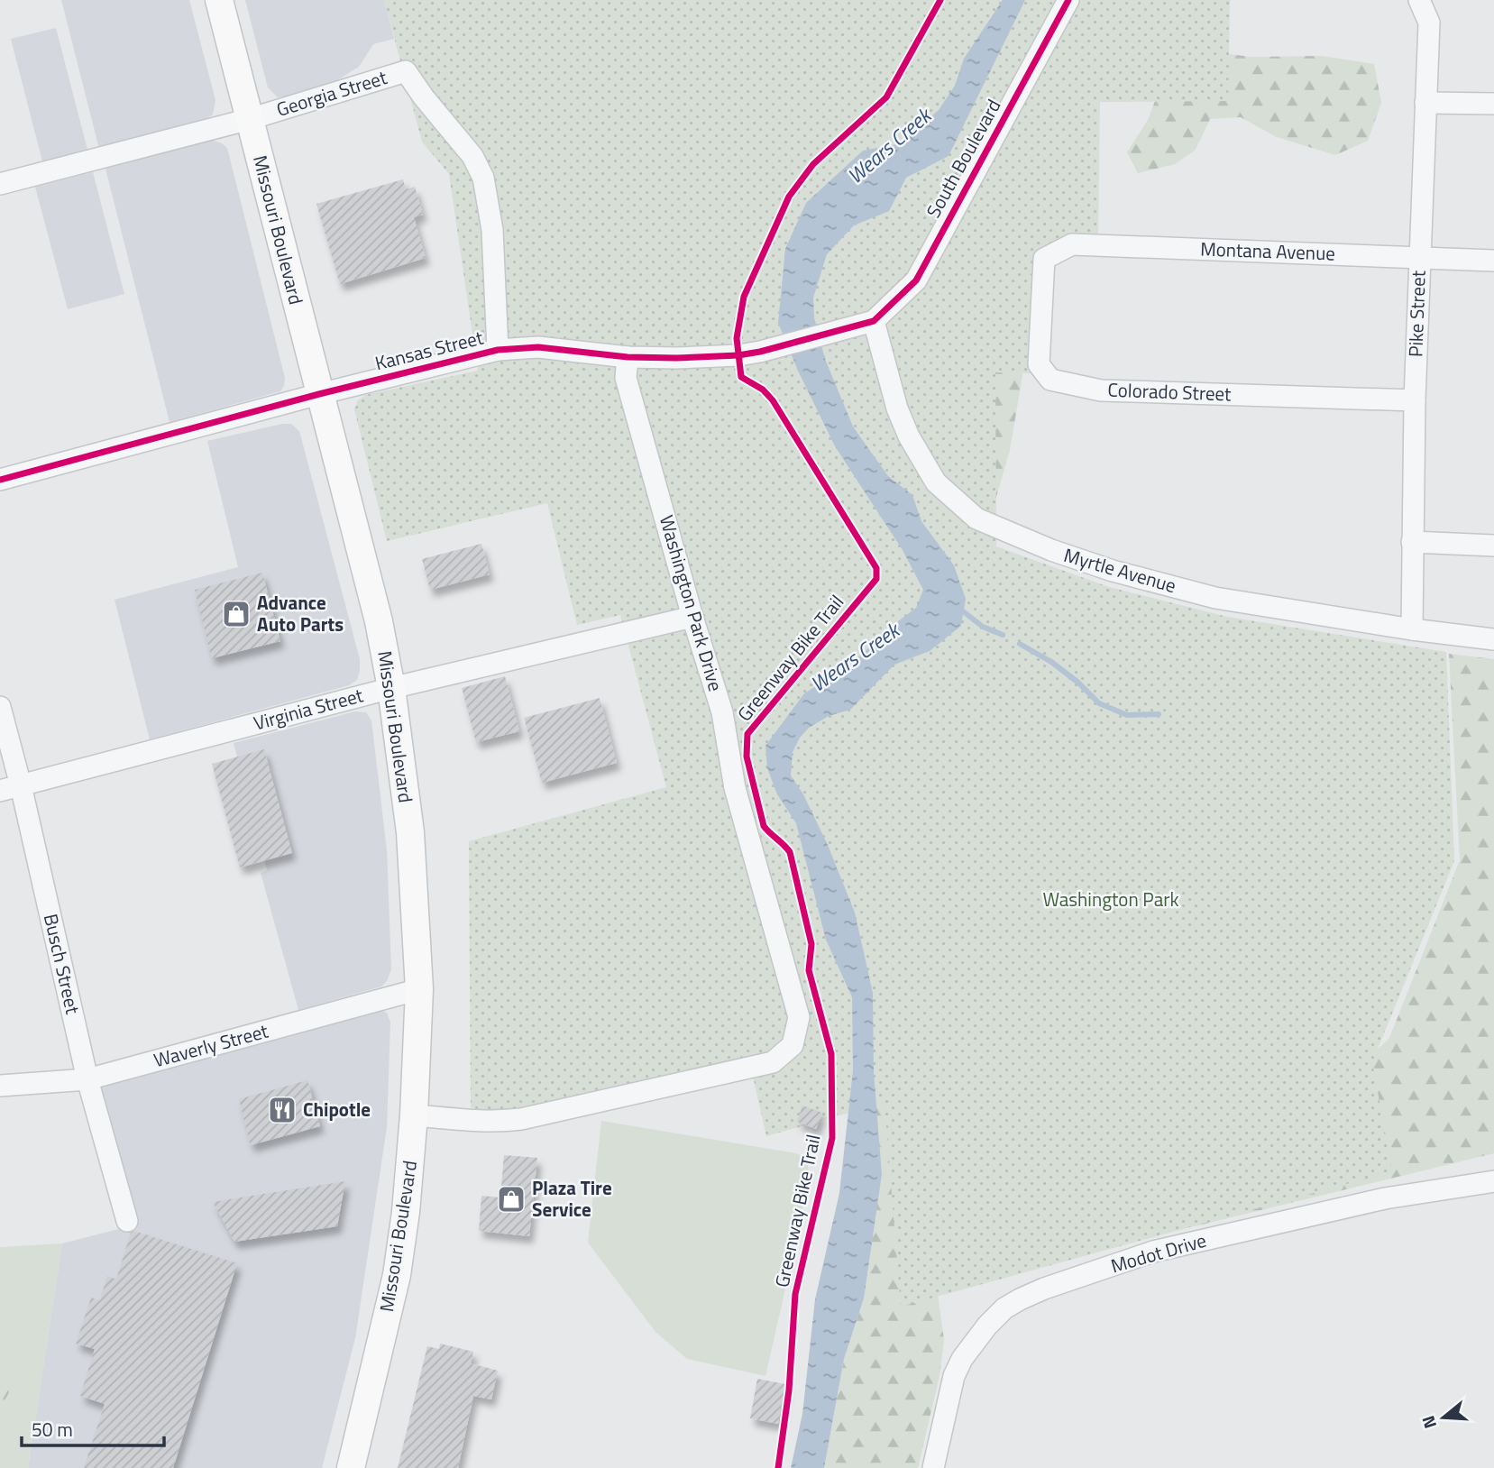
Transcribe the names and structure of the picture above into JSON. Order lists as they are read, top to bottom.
{
  "streets": {
    "main road": ["Missouri Boulevard"],
    "street": [
      "Georgia Street",
      "South Boulevard",
      "Montana Avenue",
      "Pike Street",
      "Kansas Street",
      "Colorado Street",
      "Myrtle Avenue",
      "Washington Park Drive",
      "Virginia Street",
      "Busch Street",
      "Waverly Street",
      "Modot Drive"
    ],
    "cycle path": ["Greenway Bike Trail"]
  },
  "crossings": [
    ["Georgia Street", "Missouri Boulevard"],
    ["Georgia Street", "Kansas Street"],
    ["South Boulevard", "Kansas Street"],
    ["South Boulevard", "Myrtle Avenue"],
    ["Missouri Boulevard", "Kansas Street"],
    ["Missouri Boulevard", "Washington Park Drive"],
    ["Missouri Boulevard", "Virginia Street"],
    ["Missouri Boulevard", "Waverly Street"],
    ["Montana Avenue", "Pike Street"],
    ["Montana Avenue", "Colorado Street"],
    ["Pike Street", "Colorado Street"],
    ["Pike Street", "Myrtle Avenue"],
    ["Kansas Street", "Myrtle Avenue"],
    ["Kansas Street", "Washington Park Drive"],
    ["Washington Park Drive", "Virginia Street"],
    ["Virginia Street", "Busch Street"],
    ["Busch Street", "Waverly Street"]
  ],
  "water": ["Wears Creek"],
  "parks": ["Washington Park"],
  "places": {
    "shop": ["Advance Auto Parts", "Plaza Tire Service"],
    "restaurant": ["Chipotle"]
  },
  "scale_bar": "50 m",
  "north": "left"
}
